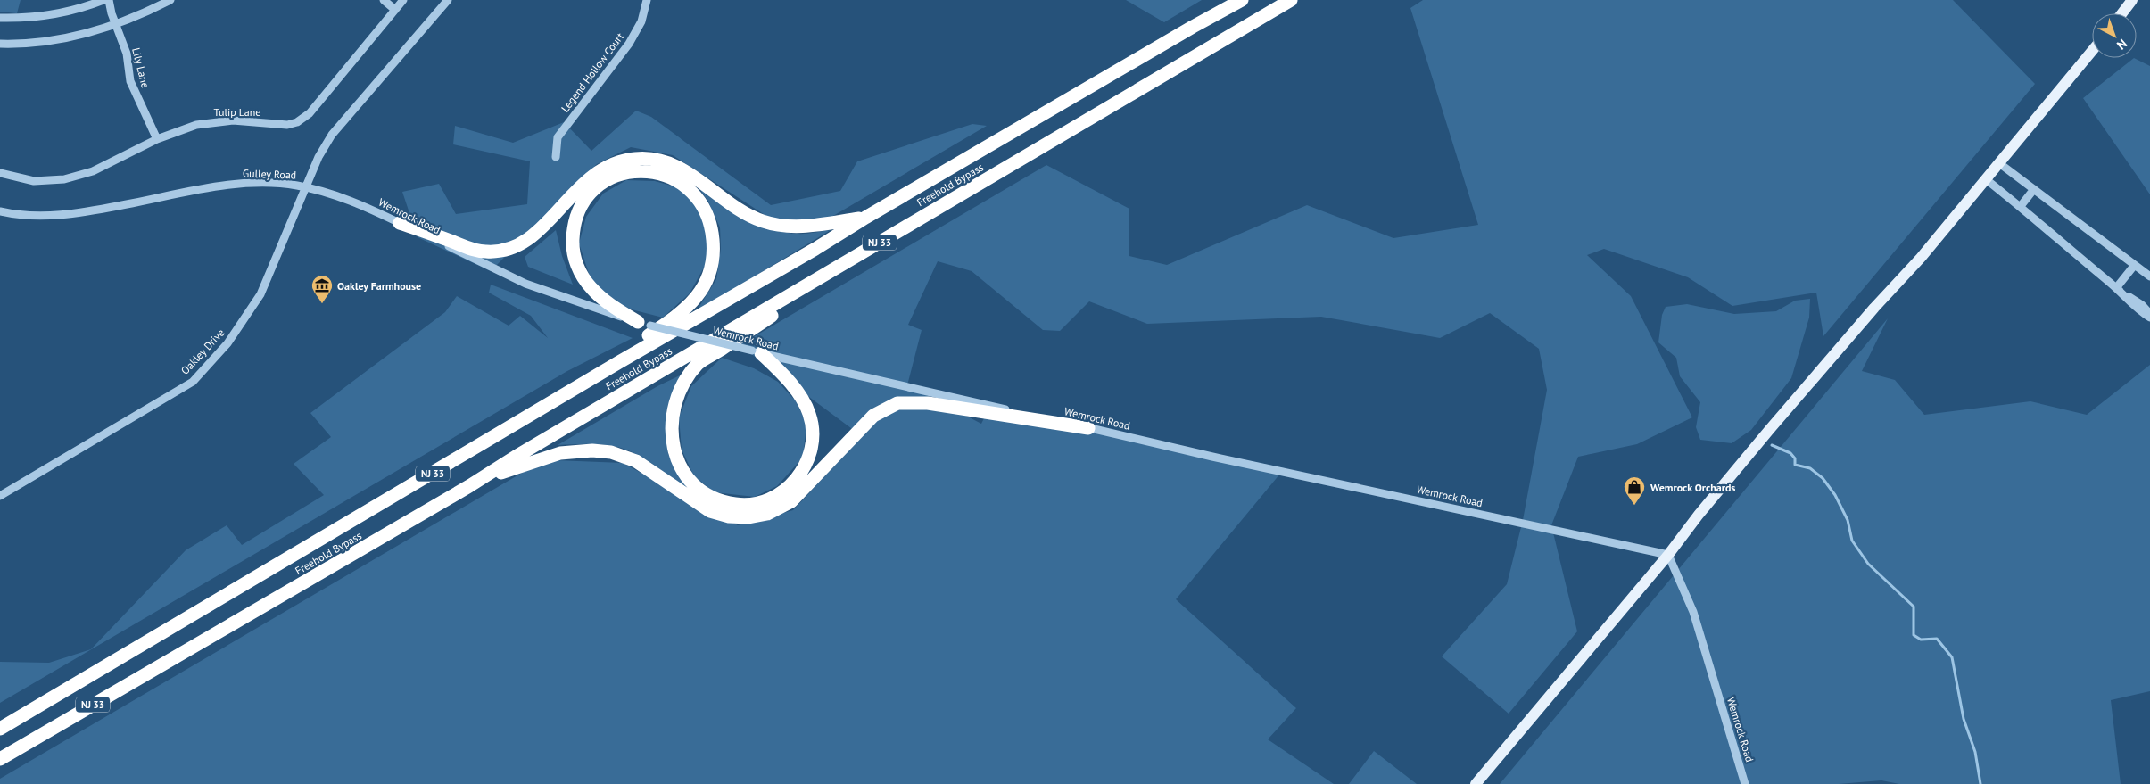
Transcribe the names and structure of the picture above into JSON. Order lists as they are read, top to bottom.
{
  "streets": {
    "highway": ["Freehold Bypass", "NJ 33"],
    "street": [
      "Lily Lane",
      "Legend Hollow Court",
      "Tulip Lane",
      "Gulley Road",
      "Wemrock Road",
      "Oakley Drive"
    ]
  },
  "crossings": [
    ["Lily Lane", "Tulip Lane"],
    ["Gulley Road", "Wemrock Road"],
    ["Gulley Road", "Oakley Drive"],
    ["Wemrock Road", "Oakley Drive"]
  ],
  "places": {
    "museum": ["Oakley Farmhouse"],
    "shop": ["Wemrock Orchards"]
  },
  "north": "bottom right"
}
